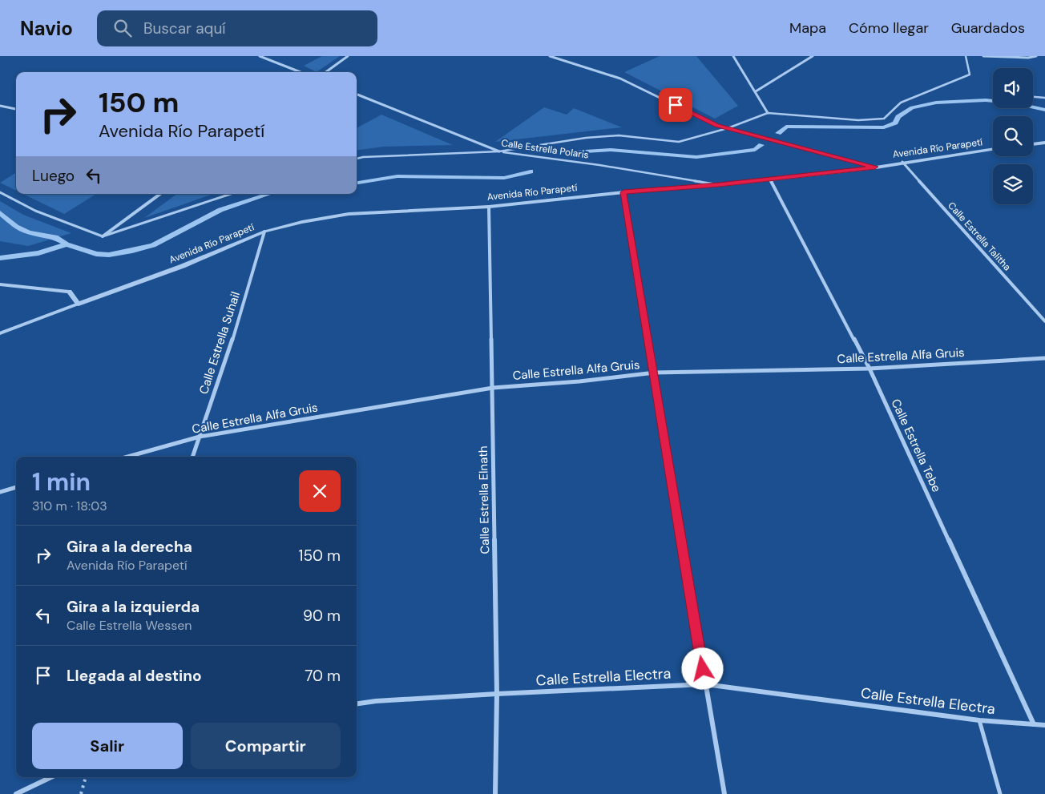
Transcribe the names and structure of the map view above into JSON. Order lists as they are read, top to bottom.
{
  "streets": {
    "street": [
      "Avenida Río Parapetí",
      "Calle Estrella Polaris",
      "Calle Estrella Talitha",
      "Calle Estrella Suhail",
      "Calle Estrella Alfa Gruis",
      "Calle Estrella Tebe",
      "Calle Estrella Elnath",
      "Calle Estrella Electra"
    ]
  },
  "crossings": [
    ["Avenida Río Parapetí", "Calle Estrella Polaris"],
    ["Avenida Río Parapetí", "Calle Estrella Talitha"],
    ["Avenida Río Parapetí", "Calle Estrella Suhail"],
    ["Avenida Río Parapetí", "Calle Estrella Tebe"],
    ["Avenida Río Parapetí", "Calle Estrella Elnath"],
    ["Calle Estrella Suhail", "Calle Estrella Alfa Gruis"],
    ["Calle Estrella Alfa Gruis", "Calle Estrella Tebe"],
    ["Calle Estrella Alfa Gruis", "Calle Estrella Elnath"],
    ["Calle Estrella Tebe", "Calle Estrella Electra"],
    ["Calle Estrella Elnath", "Calle Estrella Electra"]
  ],
  "page": {
    "header": "Navio",
    "search": "Buscar aquí",
    "nav": ["Mapa", "Cómo llegar", "Guardados"],
    "turn": ["150 m", "Avenida Río Parapetí"],
    "then": "Luego",
    "heading": ["1 min", "310 m · 18:03"],
    "list": [
      {
        "name": "Gira a la derecha",
        "note": "Avenida Río Parapetí",
        "value": "150 m"
      },
      {
        "name": "Gira a la izquierda",
        "note": "Calle Estrella Wessen",
        "value": "90 m"
      },
      {
        "name": "Llegada al destino",
        "value": "70 m"
      }
    ],
    "buttons": ["Salir", "Compartir"]
  }
}
